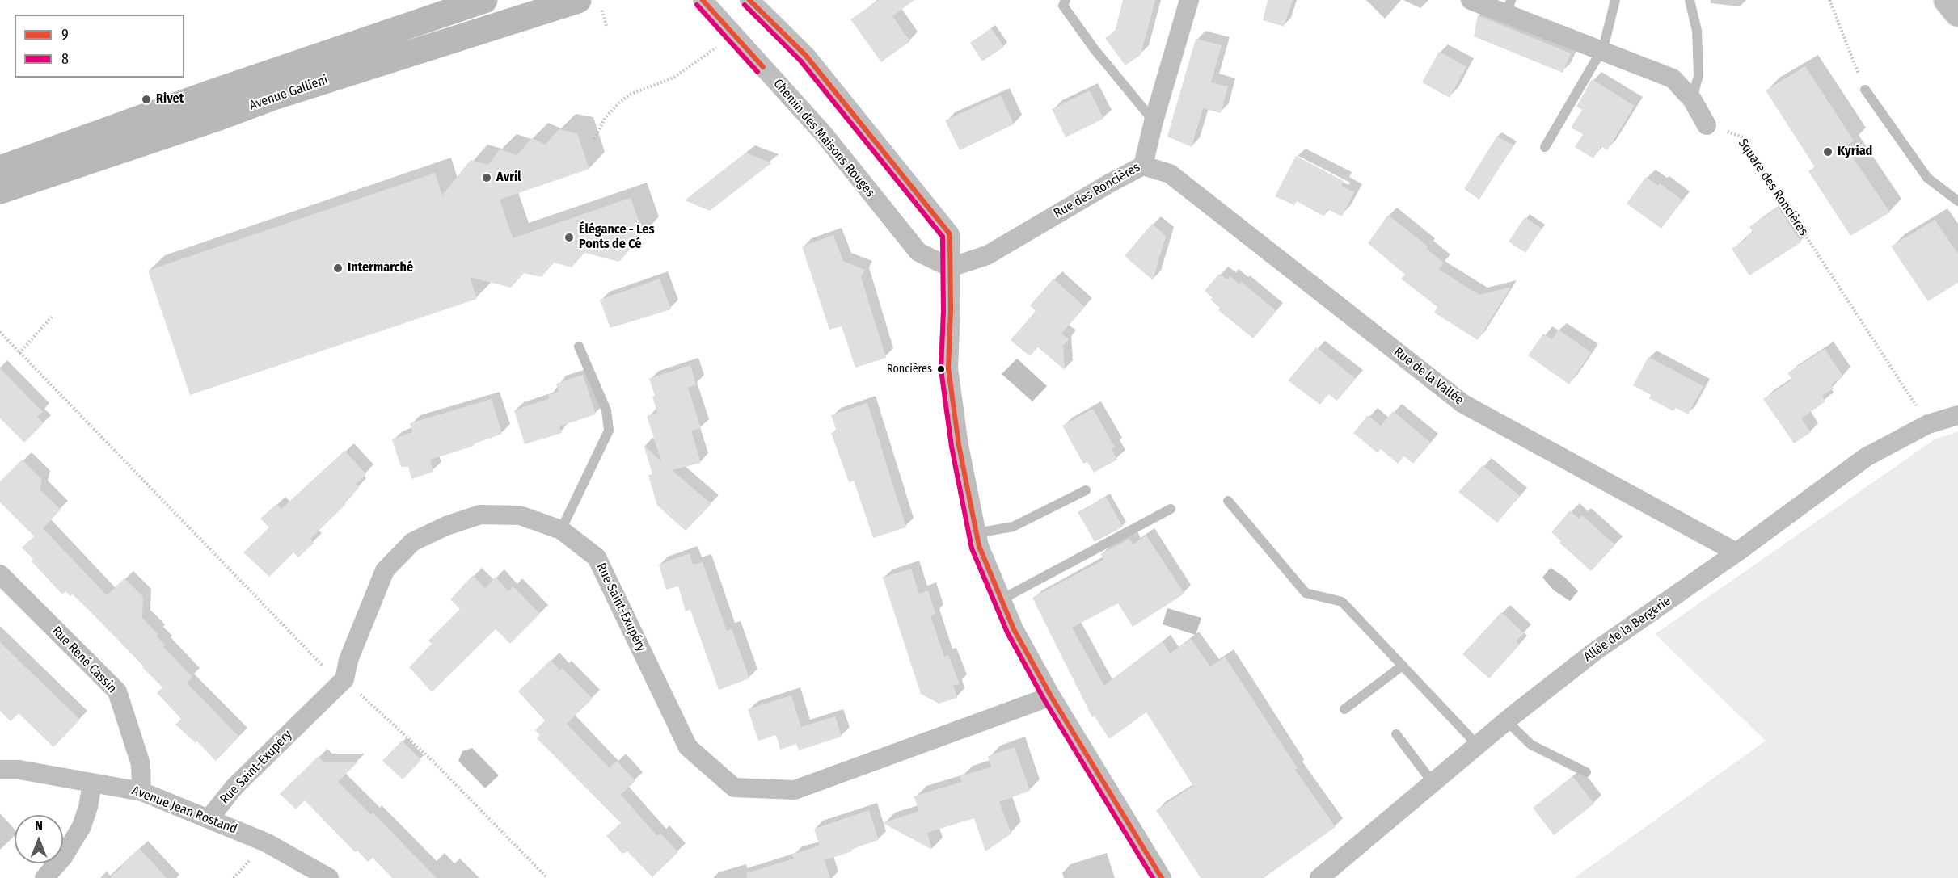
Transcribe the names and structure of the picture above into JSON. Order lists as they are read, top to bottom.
{
  "streets": {
    "main road": ["Avenue Gallieni"],
    "street": [
      "Chemin des Maisons Rouges",
      "Rue des Roncières",
      "Rue de la Vallée",
      "Rue Saint-Exupéry",
      "Allée de la Bergerie",
      "Rue René Cassin",
      "Avenue Jean Rostand"
    ],
    "path": ["Square des Roncières"]
  },
  "crossings": [
    ["Chemin des Maisons Rouges", "Rue des Roncières"],
    ["Square des Roncières", "Allée de la Bergerie"],
    ["Rue des Roncières", "Rue de la Vallée"],
    ["Rue de la Vallée", "Allée de la Bergerie"],
    ["Rue Saint-Exupéry", "Avenue Jean Rostand"],
    ["Rue René Cassin", "Avenue Jean Rostand"]
  ],
  "places": [
    "Rivet",
    "Kyriad",
    "Avril",
    "Élégance - Les Ponts de Cé",
    "Intermarché",
    "Roncières"
  ],
  "lines": ["transit line 9", "transit line 8"],
  "legend": ["9", "8"],
  "north": "top"
}
